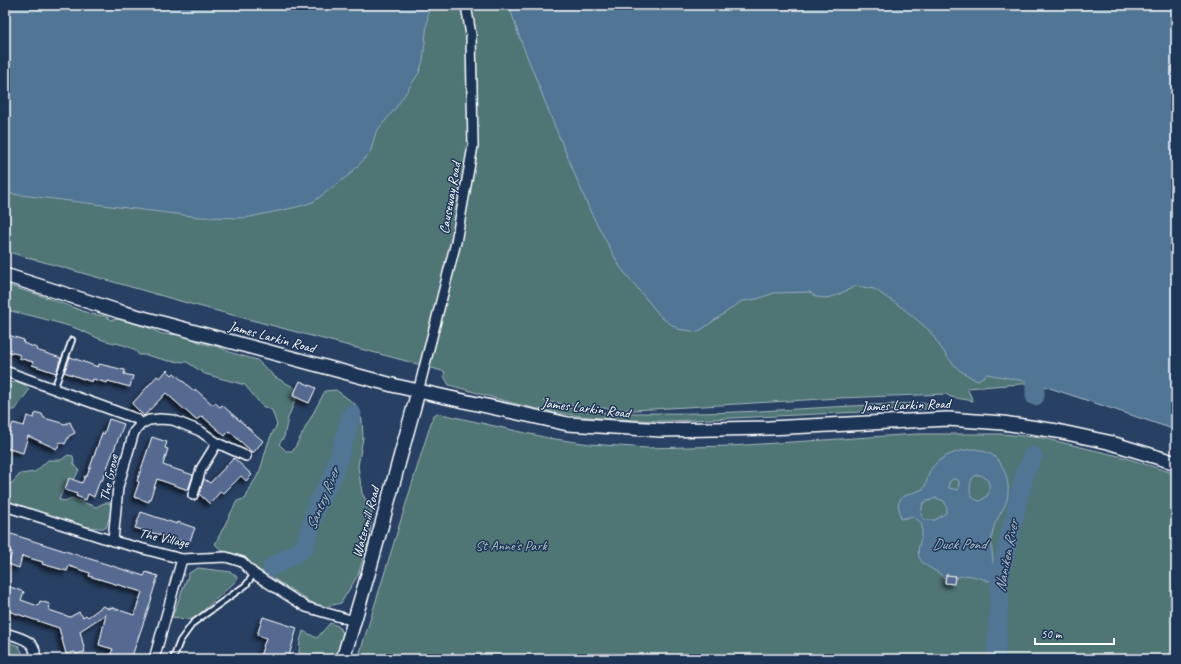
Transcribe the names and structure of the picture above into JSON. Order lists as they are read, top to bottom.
{
  "streets": {
    "main road": ["James Larkin Road", "Watermill Road"],
    "street": ["Causeway Road", "The Grove", "The Village"]
  },
  "crossings": [
    ["Causeway Road", "James Larkin Road"],
    ["Causeway Road", "Watermill Road"],
    ["James Larkin Road", "Watermill Road"],
    ["The Grove", "The Village"],
    ["Watermill Road", "The Village"]
  ],
  "water": ["Santry River", "Duck Pond", "Naniken River"],
  "parks": ["St Anne's Park"],
  "scale_bar": "50 m"
}
